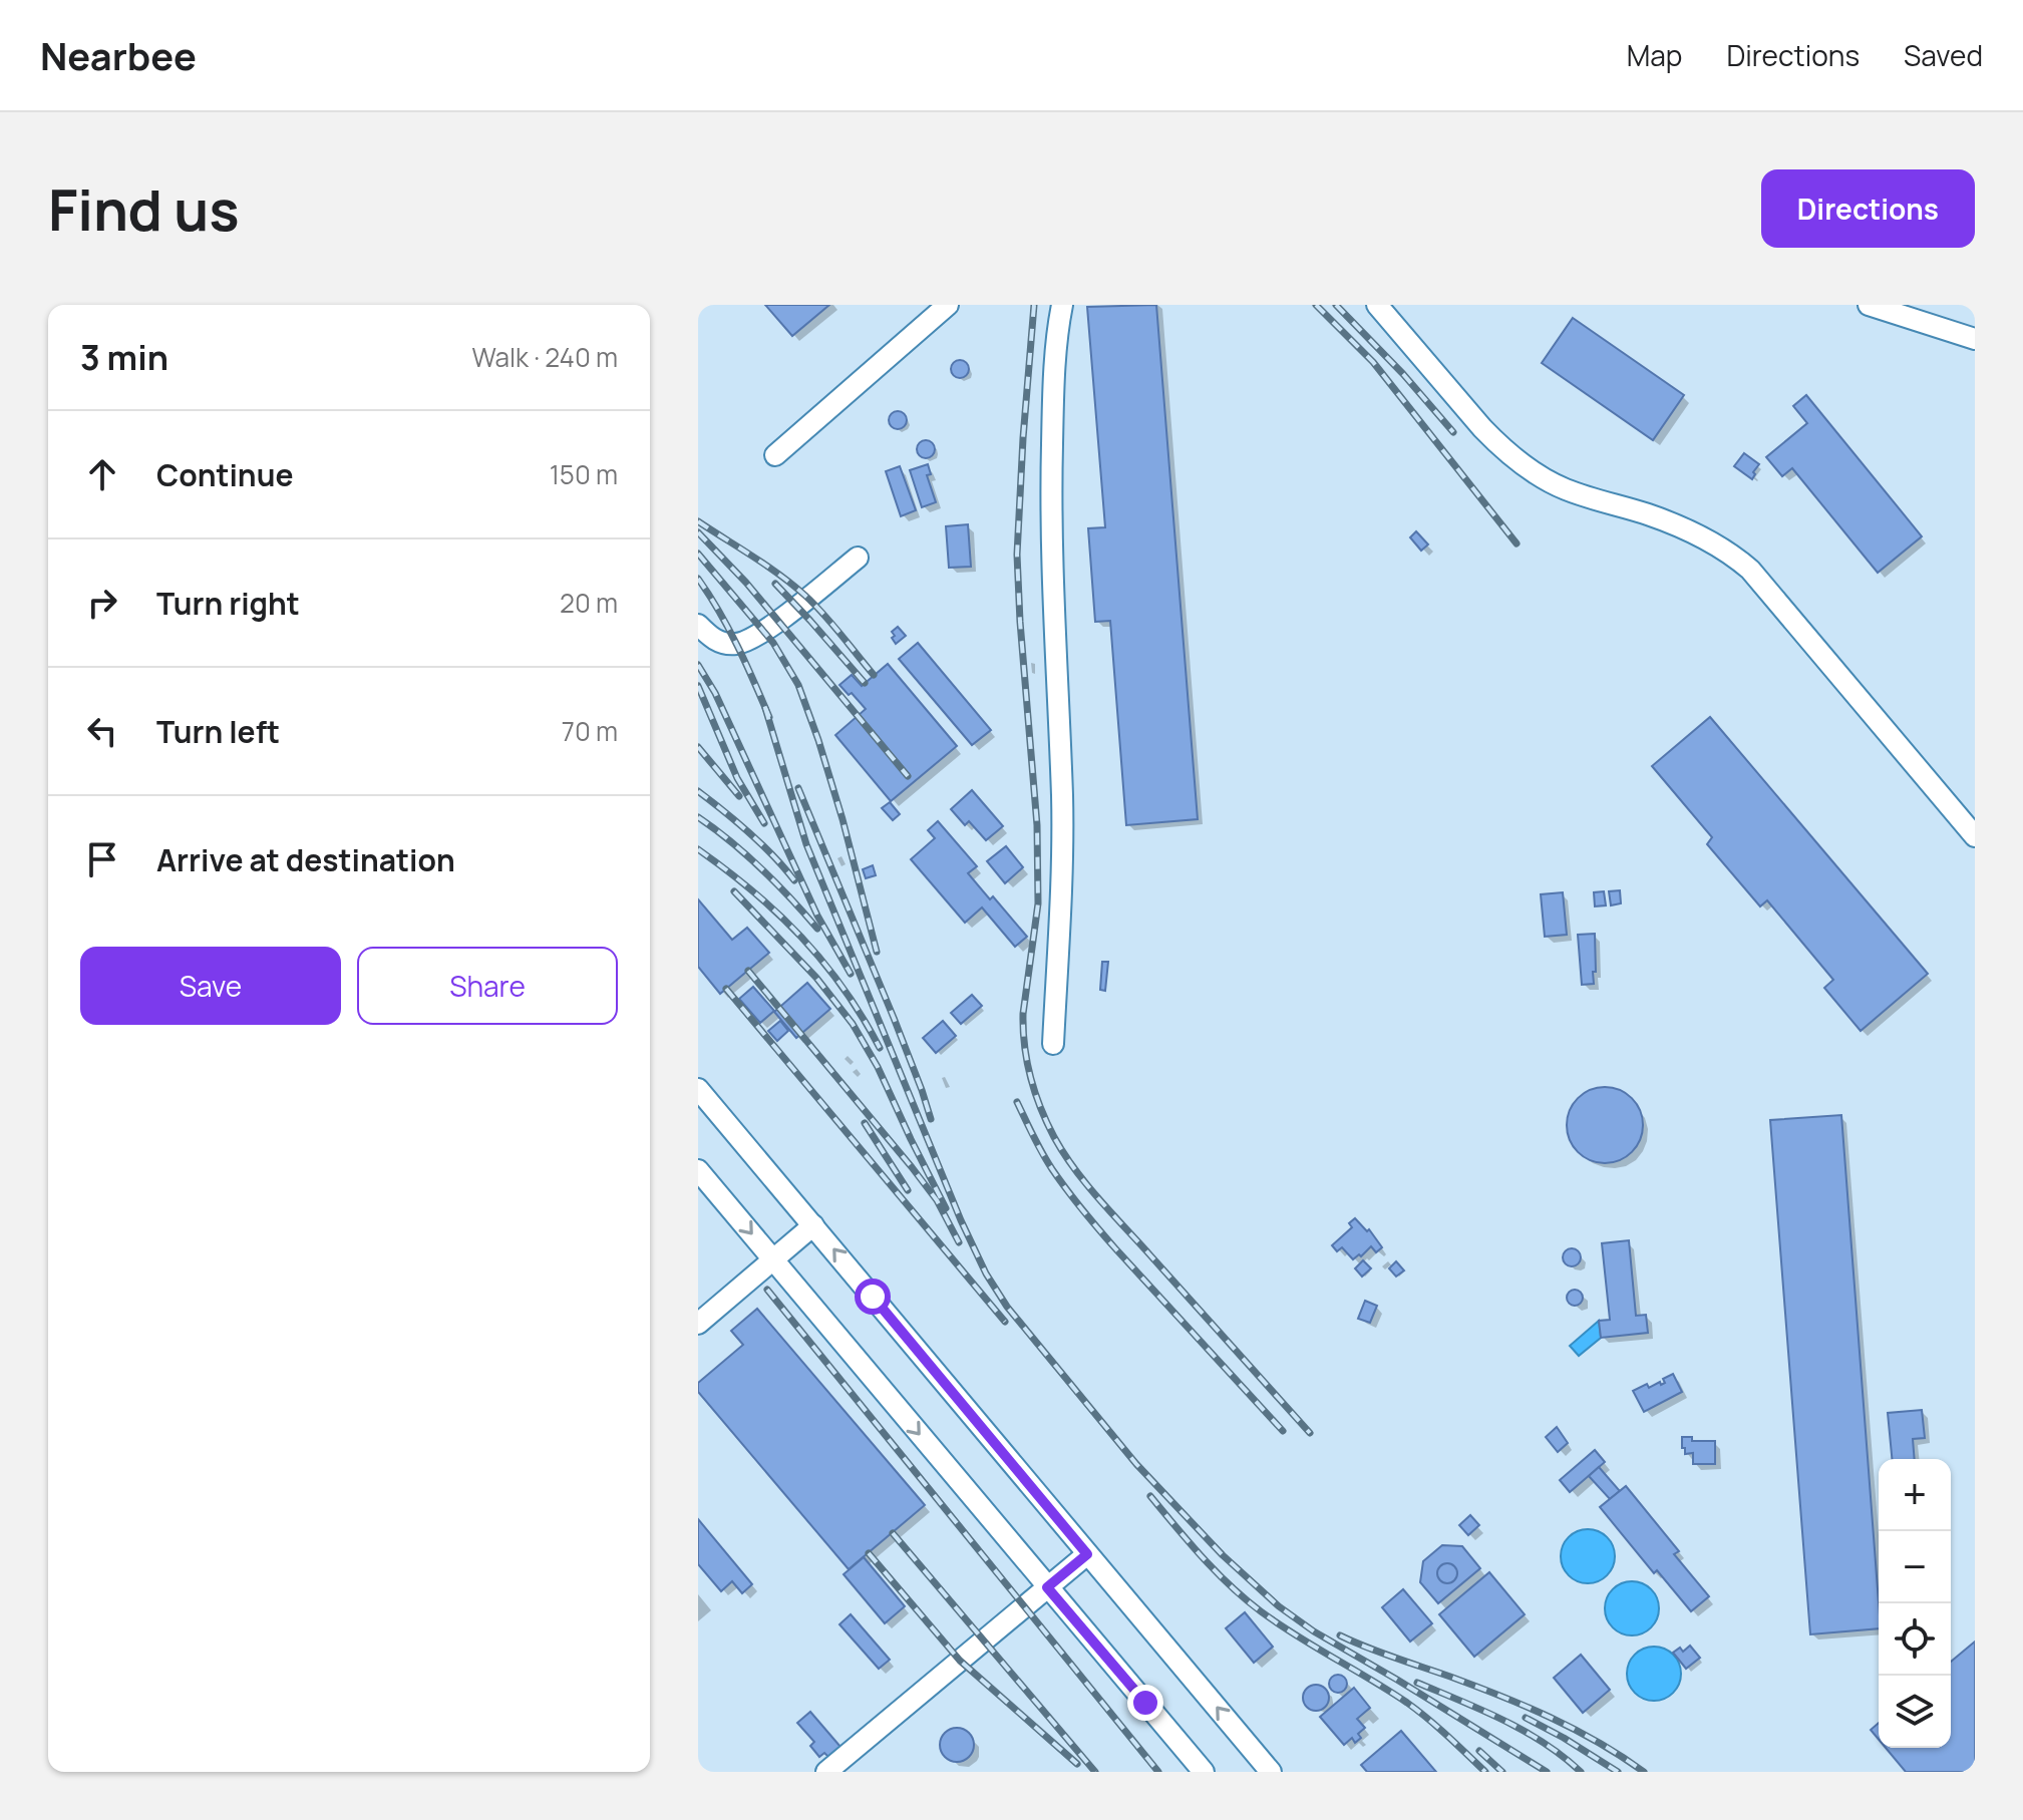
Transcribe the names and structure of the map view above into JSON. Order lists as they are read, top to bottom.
{
  "page": {
    "header": "Nearbee",
    "nav": ["Map", "Directions", "Saved"],
    "buttons": [
      "Directions",
      ["Save", "Share"]
    ],
    "title": "Find us",
    "heading": ["3 min", "Walk · 240 m"],
    "list": [
      ["Continue", "150 m"],
      ["Turn right", "20 m"],
      ["Turn left", "70 m"],
      "Arrive at destination"
    ],
    "map_buttons": ["+", "−"]
  }
}
